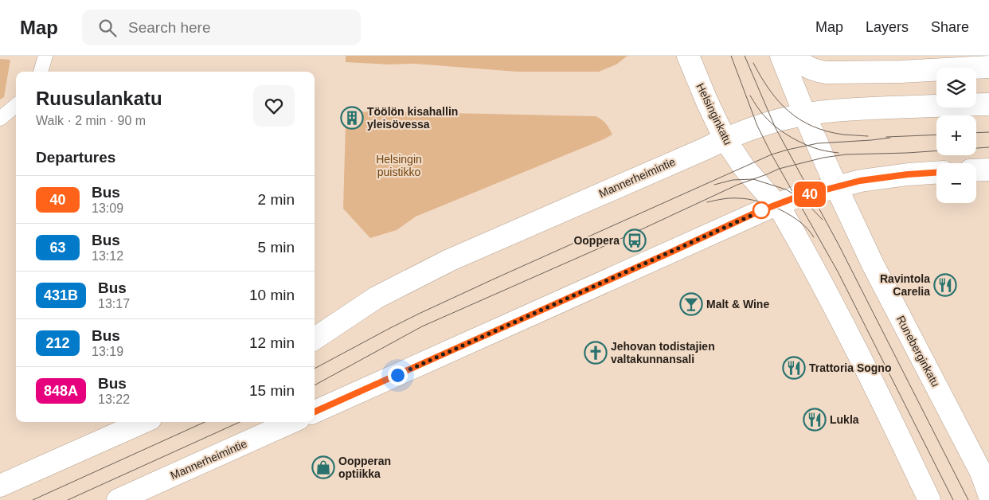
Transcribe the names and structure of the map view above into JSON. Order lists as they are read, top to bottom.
{
  "streets": {
    "main road": ["Helsinginkatu", "Mannerheimintie", "Runeberginkatu"]
  },
  "crossings": [
    ["Helsinginkatu", "Mannerheimintie"]
  ],
  "parks": ["Helsingin puistikko"],
  "places": {
    "building": ["Töölön kisahallin yleisövessa"],
    "bus stop": ["Ooppera"],
    "restaurant": ["Ravintola Carelia", "Trattoria Sogno", "Lukla"],
    "bar": ["Malt & Wine"],
    "church": ["Jehovan todistajien valtakunnansali"],
    "shop": ["Oopperan optiikka"]
  },
  "lines": ["bus line 40"],
  "page": {
    "header": "Map",
    "search": "Search here",
    "nav": ["Map", "Layers", "Share"],
    "on_map": "40",
    "map_buttons": ["+", "−"],
    "heading": [
      ["Ruusulankatu", "Walk · 2 min · 90 m"],
      "Departures"
    ],
    "list": [
      {
        "mark": "40",
        "name": "Bus",
        "note": "13:09",
        "value": "2 min"
      },
      {
        "mark": "63",
        "name": "Bus",
        "note": "13:12",
        "value": "5 min"
      },
      {
        "mark": "431B",
        "name": "Bus",
        "note": "13:17",
        "value": "10 min"
      },
      {
        "mark": "212",
        "name": "Bus",
        "note": "13:19",
        "value": "12 min"
      },
      {
        "mark": "848A",
        "name": "Bus",
        "note": "13:22",
        "value": "15 min"
      }
    ]
  }
}
